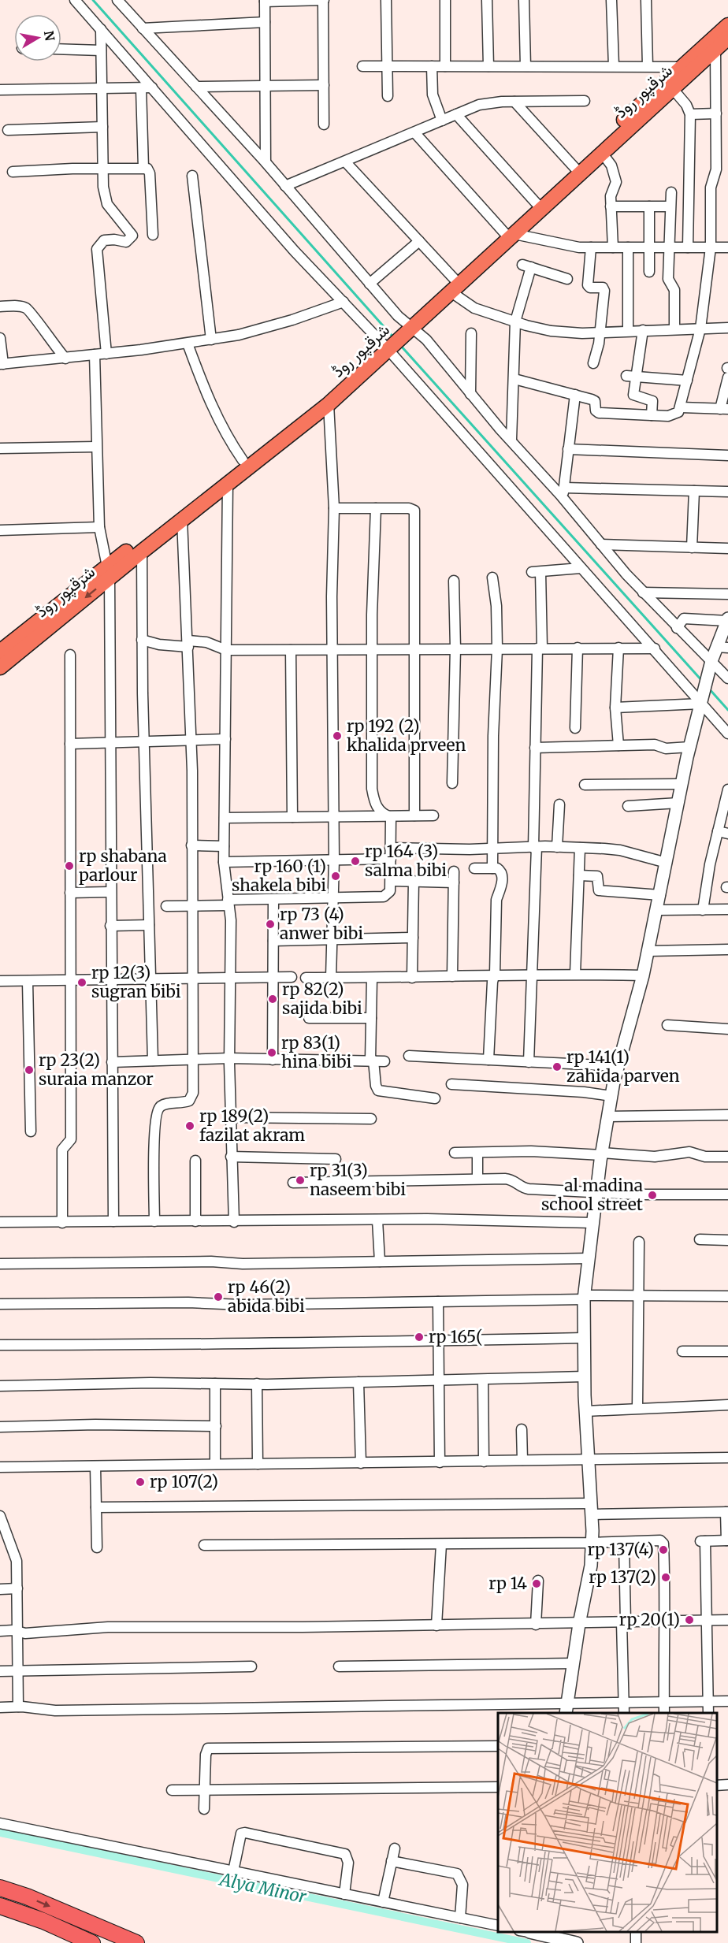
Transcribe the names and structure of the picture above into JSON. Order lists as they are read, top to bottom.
{
  "streets": {
    "main road": ["شرقپور روڈ"]
  },
  "water": ["Alya Minor"],
  "places": [
    "rp 192 (2) khalida prveen",
    "rp 164 (3) salma bibi",
    "rp shabana parlour",
    "rp 160 (1) shakela bibi",
    "rp 73 (4) anwer bibi",
    "rp 12(3) sugran bibi",
    "rp 82(2) sajida bibi",
    "rp 83(1) hina bibi",
    "rp 141(1) zahida parven",
    "rp 23(2) suraia manzor",
    "rp 189(2) fazilat akram",
    "rp 31(3) naseem bibi",
    "al madina school street",
    "rp 46(2) abida bibi",
    "rp 165(",
    "rp 107(2)",
    "rp 137(4)",
    "rp 137(2)",
    "rp 14",
    "rp 20(1)"
  ],
  "north": "right"
}
